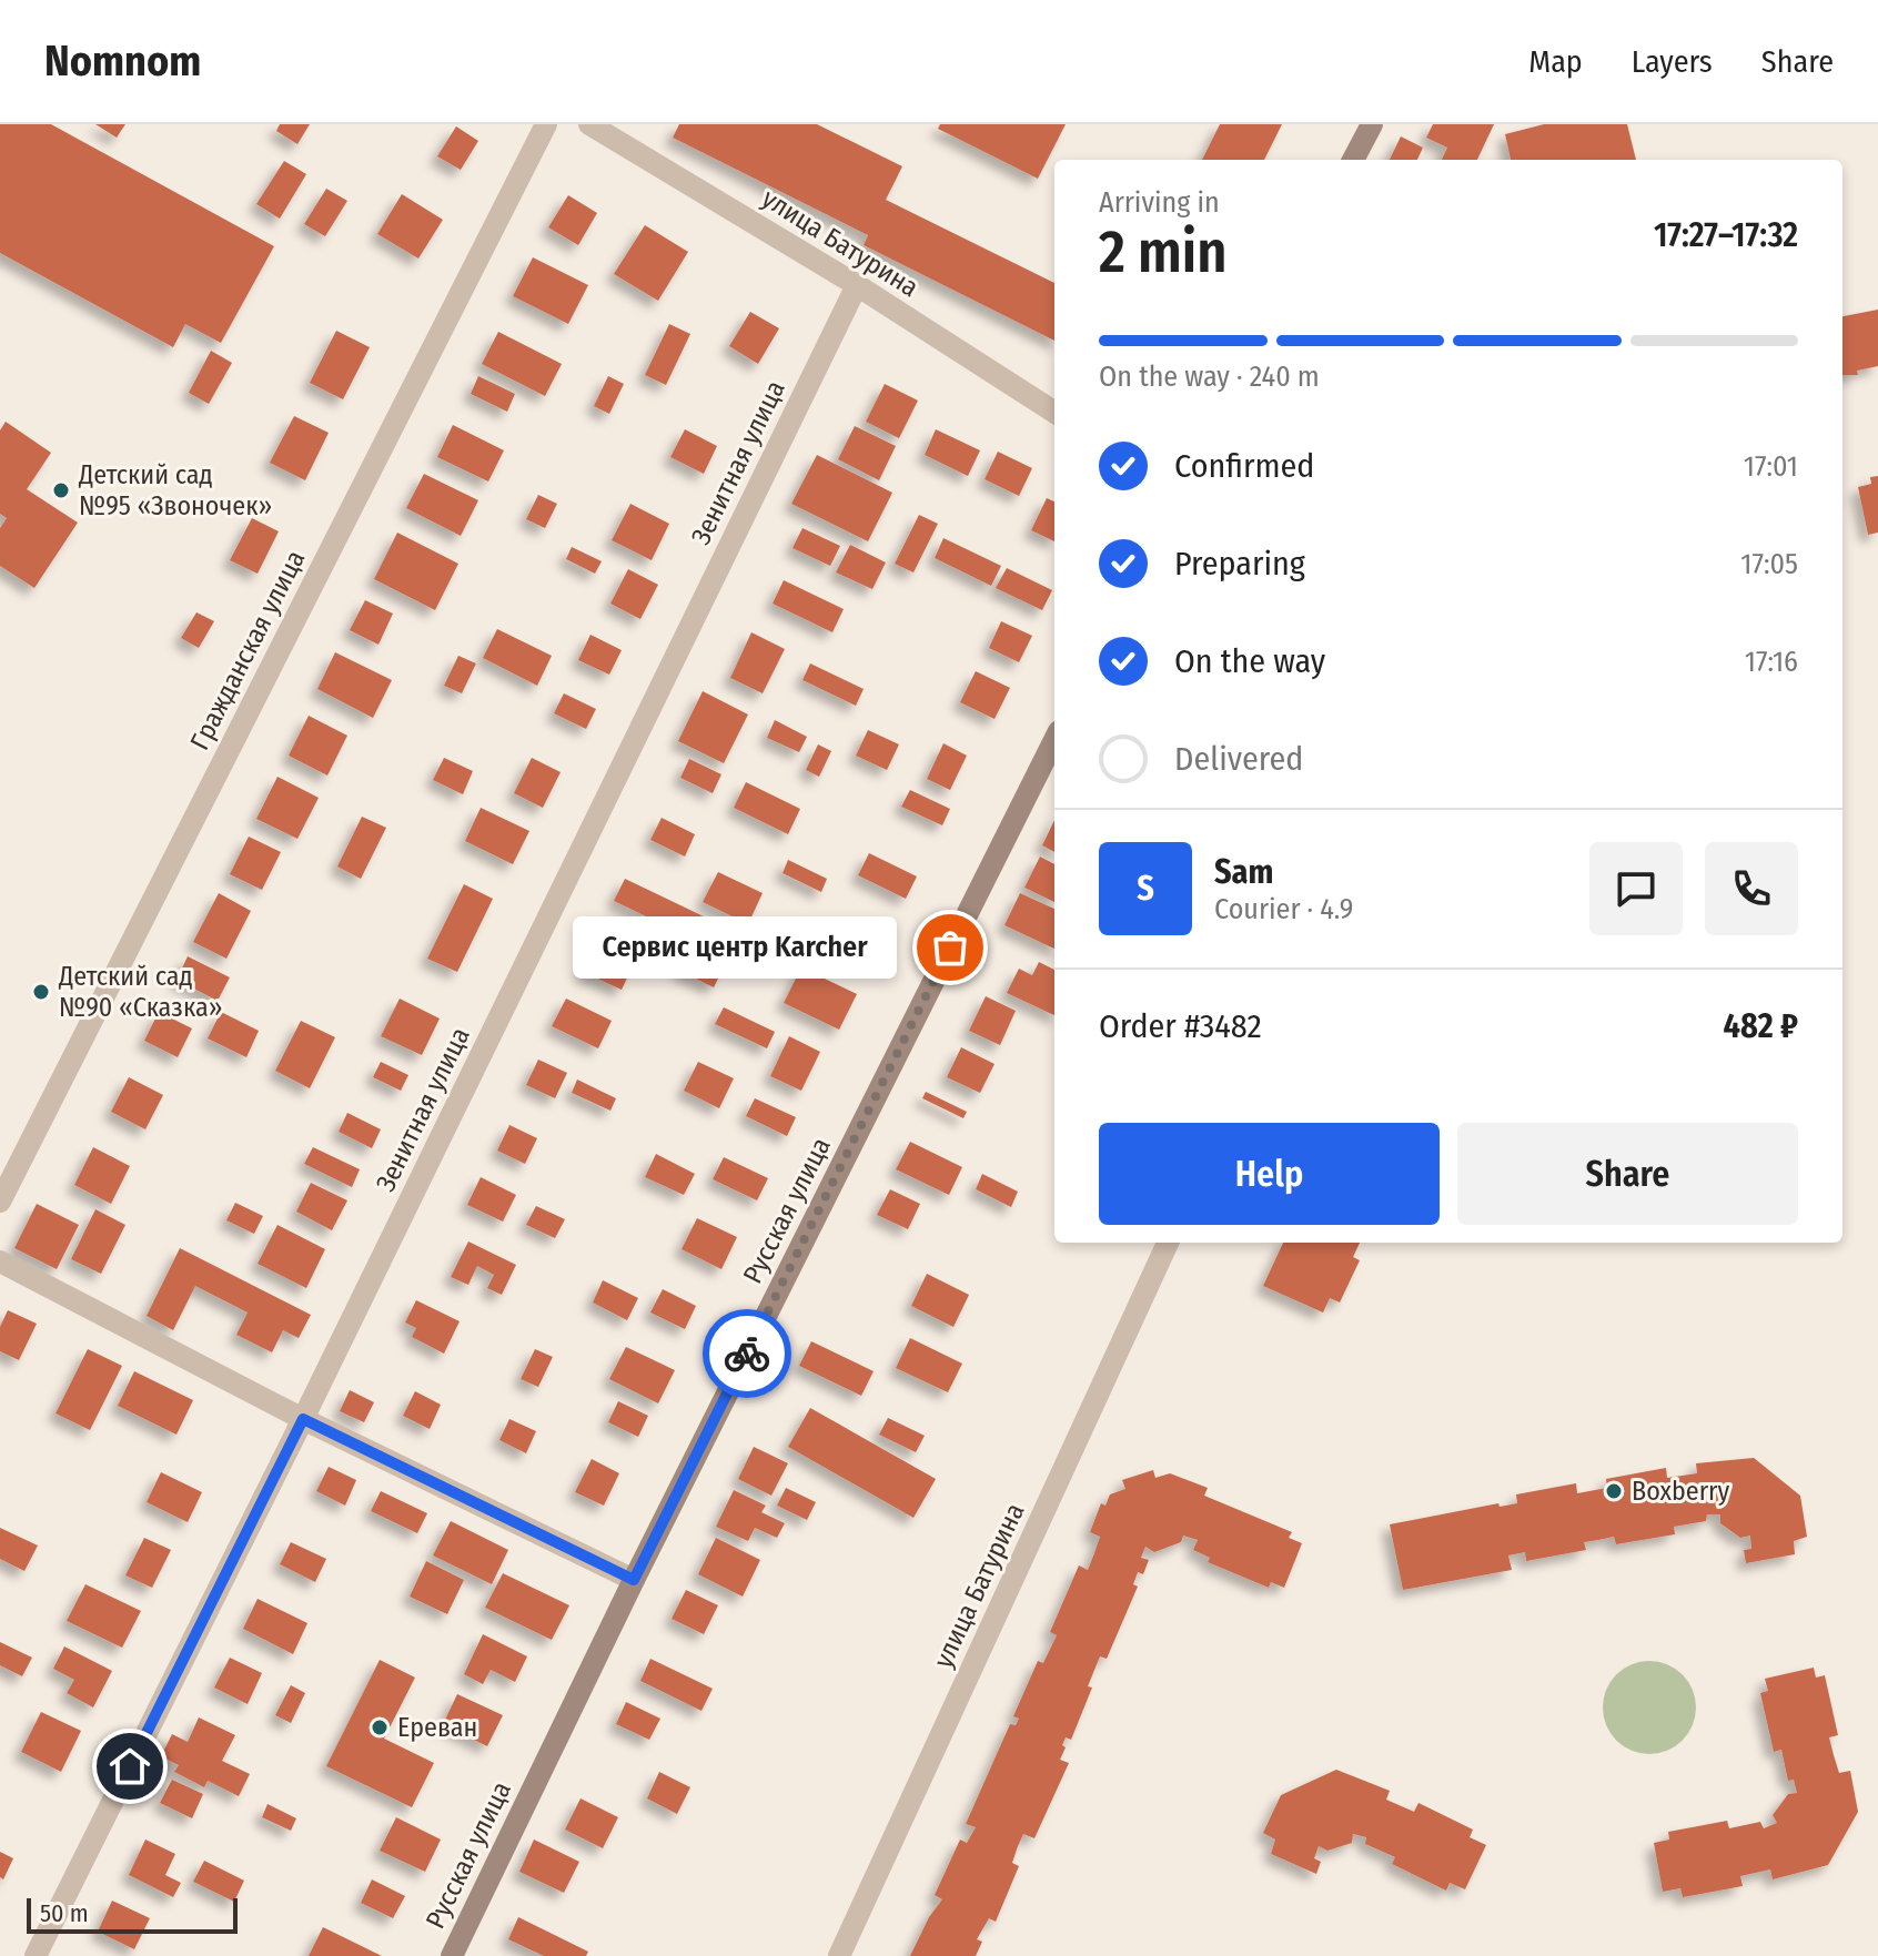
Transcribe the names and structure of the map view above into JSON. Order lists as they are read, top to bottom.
{
  "streets": {
    "main road": ["Русская улица"],
    "street": ["улица Батурина", "Зенитная улица", "Гражданская улица"]
  },
  "crossings": [
    ["улица Батурина", "Зенитная улица"]
  ],
  "places": [
    "Детский сад №95 «Звоночек»",
    "Сервис центр Karcher",
    "Детский сад №90 «Сказка»",
    "Boxberry",
    "Ереван"
  ],
  "scale_bar": "50 m",
  "page": {
    "header": "Nomnom",
    "nav": ["Map", "Layers", "Share"],
    "heading": ["2 min", "Arriving in", "17:27–17:32"],
    "panel": [
      "Sam",
      "Courier · 4.9",
      "Order #3482",
      "482 ₽"
    ],
    "bar": "On the way · 240 m",
    "list": [
      ["Confirmed", "17:01"],
      ["Preparing", "17:05"],
      ["On the way", "17:16"],
      "Delivered"
    ],
    "round": "S",
    "bubble": "Сервис центр Karcher",
    "buttons": ["Help", "Share"],
    "scale": "50 m"
  }
}
